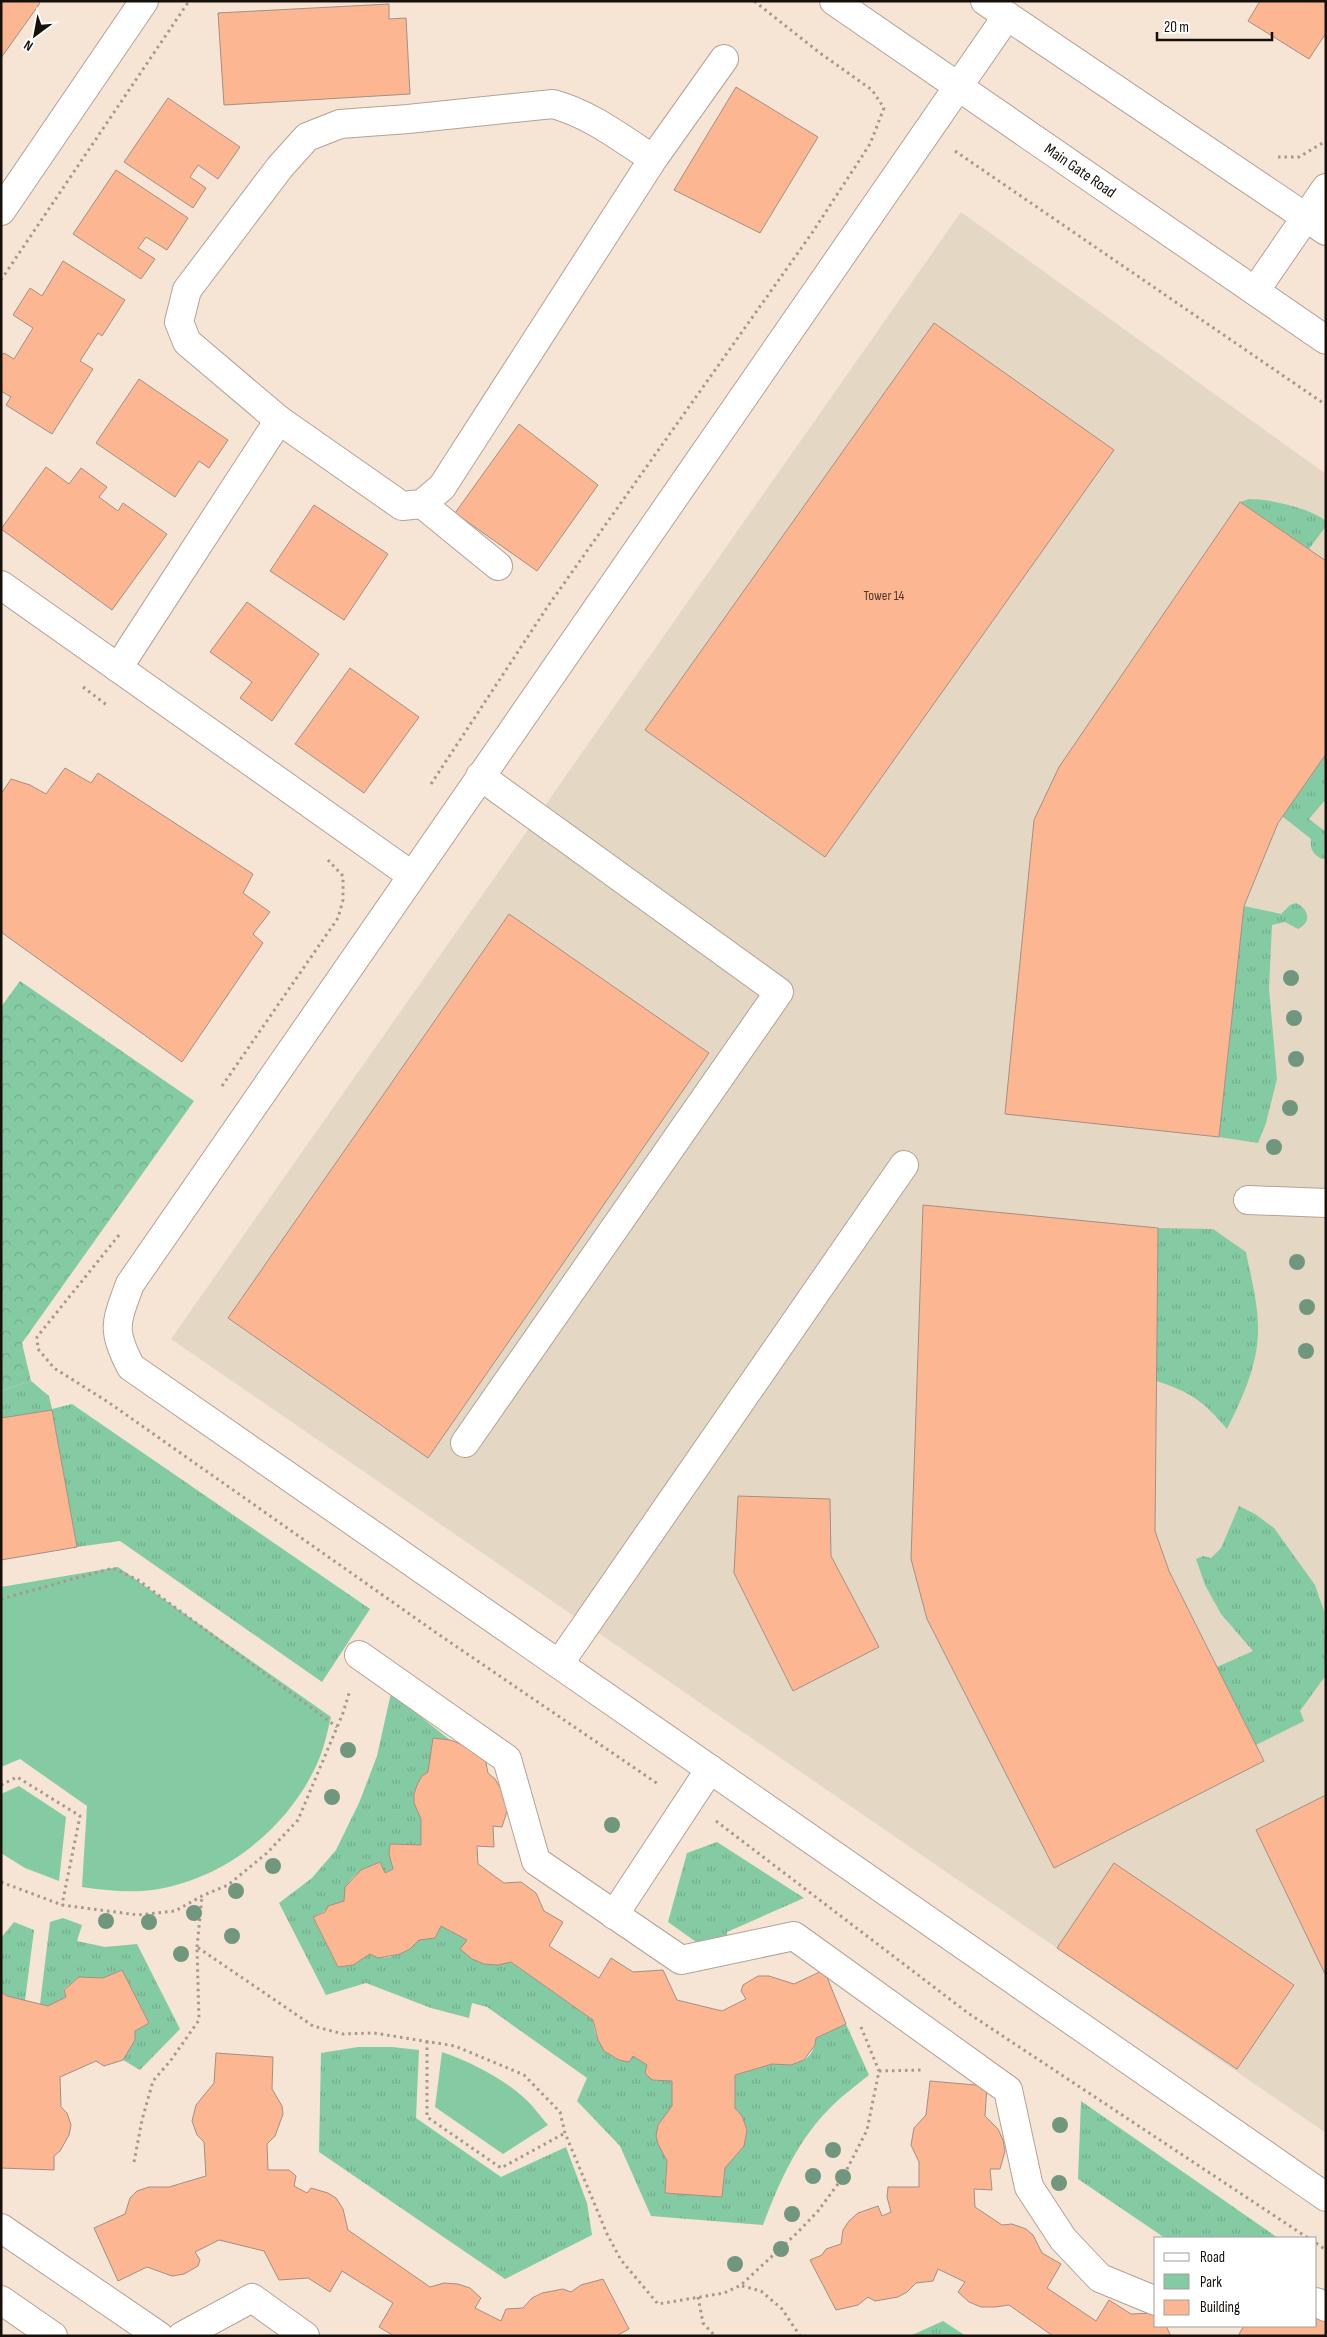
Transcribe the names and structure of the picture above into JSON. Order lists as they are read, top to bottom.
{
  "streets": {
    "street": ["Main Gate Road"]
  },
  "house_numbers": ["Tower 14"],
  "legend": ["Road", "Park", "Building"],
  "scale_bar": "20 m",
  "north": "bottom left"
}
